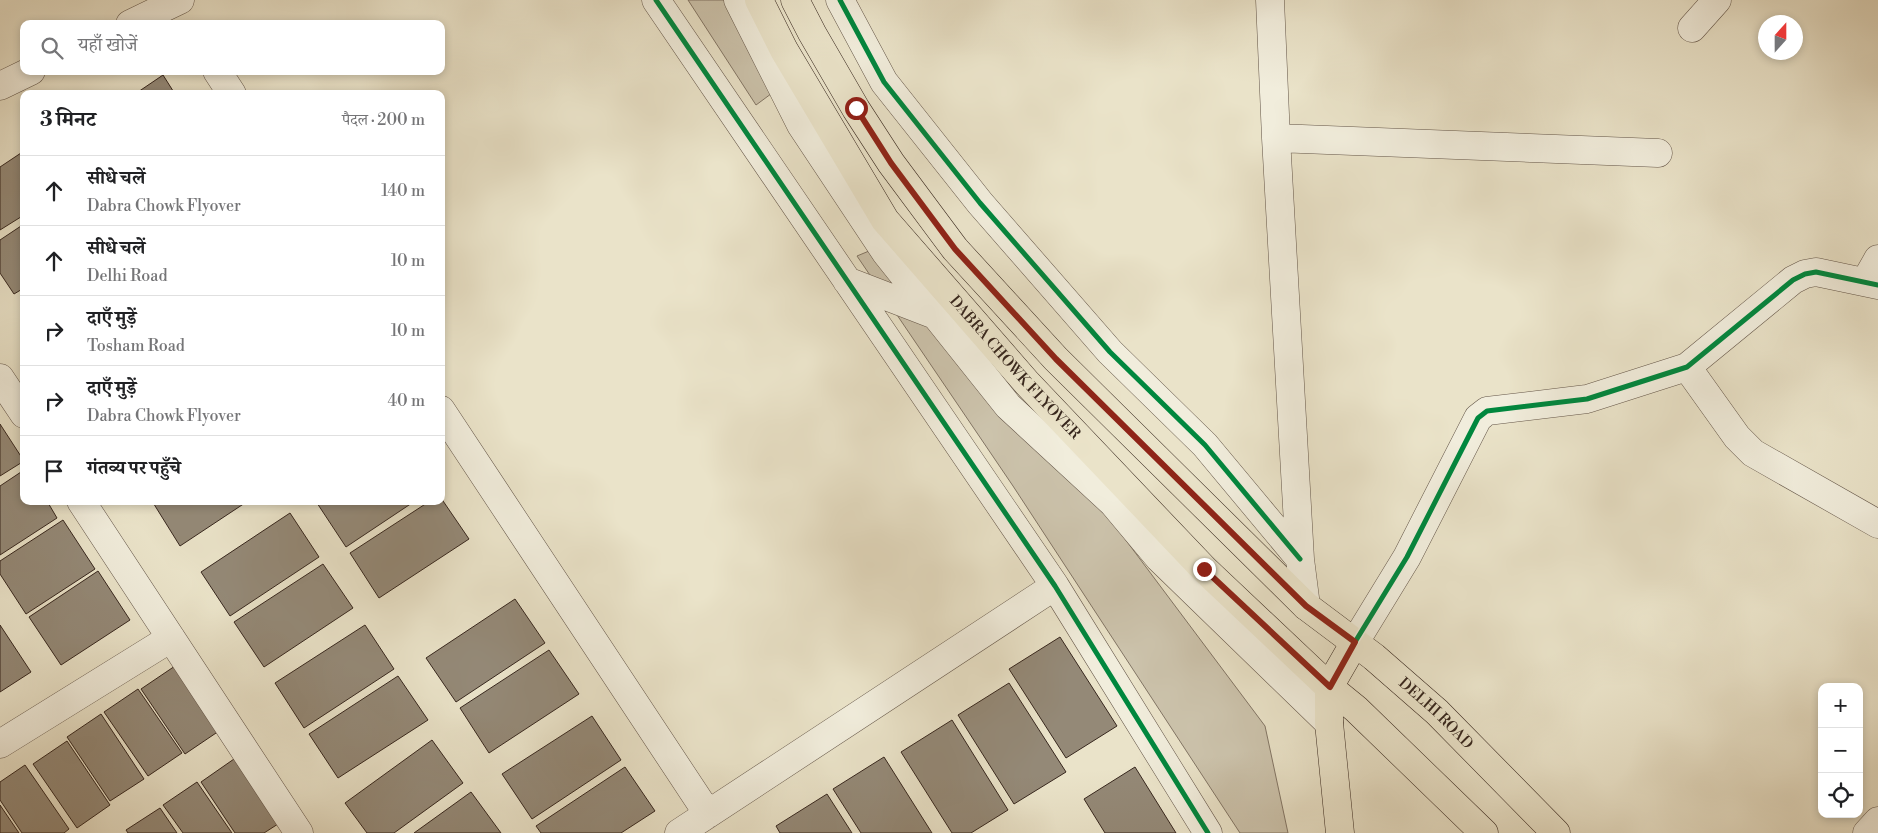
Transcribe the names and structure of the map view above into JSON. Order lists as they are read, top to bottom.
{
  "streets": {
    "main road": ["DABRA CHOWK FLYOVER", "DELHI ROAD"]
  },
  "north": "top",
  "page": {
    "search": "यहाँ खोजें",
    "heading": ["3 मिनट", "पैदल · 200 m"],
    "list": [
      ["सीधे चलें", "Dabra Chowk Flyover", "140 m"],
      ["सीधे चलें", "Delhi Road", "10 m"],
      ["दाएँ मुड़ें", "Tosham Road", "10 m"],
      ["दाएँ मुड़ें", "Dabra Chowk Flyover", "40 m"],
      "गंतव्य पर पहुँचे"
    ],
    "map_buttons": ["+", "−"]
  }
}
